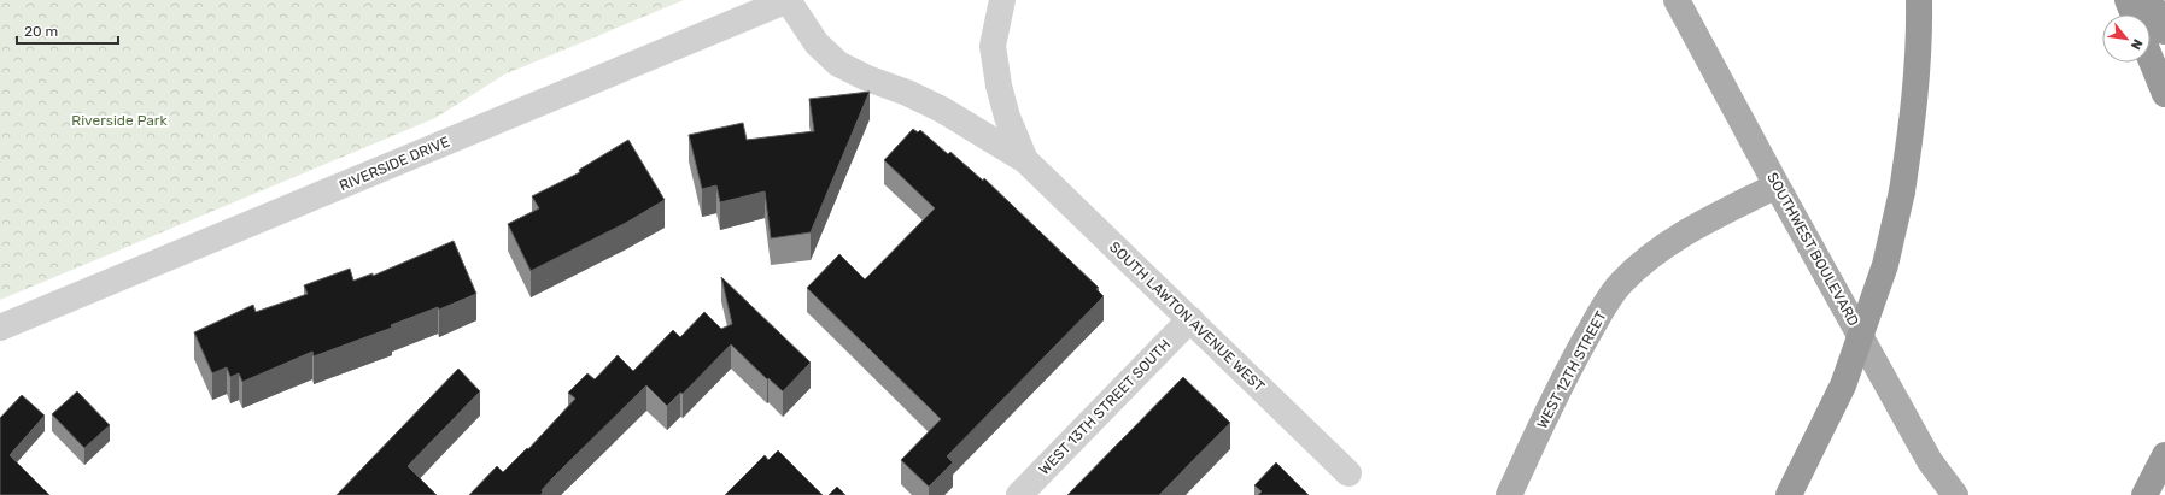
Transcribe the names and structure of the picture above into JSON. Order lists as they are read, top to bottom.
{
  "streets": {
    "main road": ["SOUTHWEST BOULEVARD", "WEST 12TH STREET"],
    "street": ["RIVERSIDE DRIVE", "SOUTH LAWTON AVENUE WEST", "WEST 13TH STREET SOUTH"]
  },
  "crossings": [
    ["RIVERSIDE DRIVE", "SOUTH LAWTON AVENUE WEST"],
    ["SOUTHWEST BOULEVARD", "WEST 12TH STREET"],
    ["SOUTH LAWTON AVENUE WEST", "WEST 13TH STREET SOUTH"]
  ],
  "parks": ["Riverside Park"],
  "scale_bar": "20 m",
  "north": "bottom right"
}
